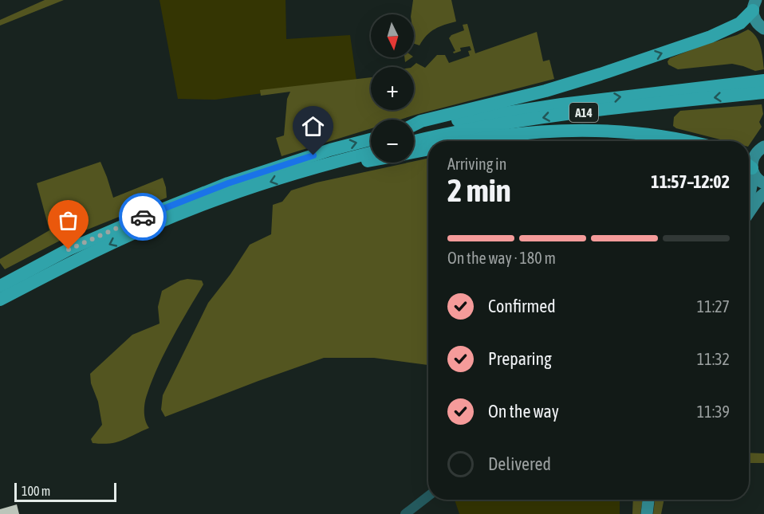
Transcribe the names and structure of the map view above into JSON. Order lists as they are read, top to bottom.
{
  "streets": {
    "highway": ["A14"]
  },
  "scale_bar": "100 m",
  "north": "bottom",
  "page": {
    "map_buttons": ["+", "−"],
    "heading": ["2 min", "Arriving in", "11:57–12:02"],
    "bar": "On the way · 180 m",
    "list": [
      ["Confirmed", "11:27"],
      ["Preparing", "11:32"],
      ["On the way", "11:39"],
      "Delivered"
    ],
    "scale": "100 m"
  }
}
